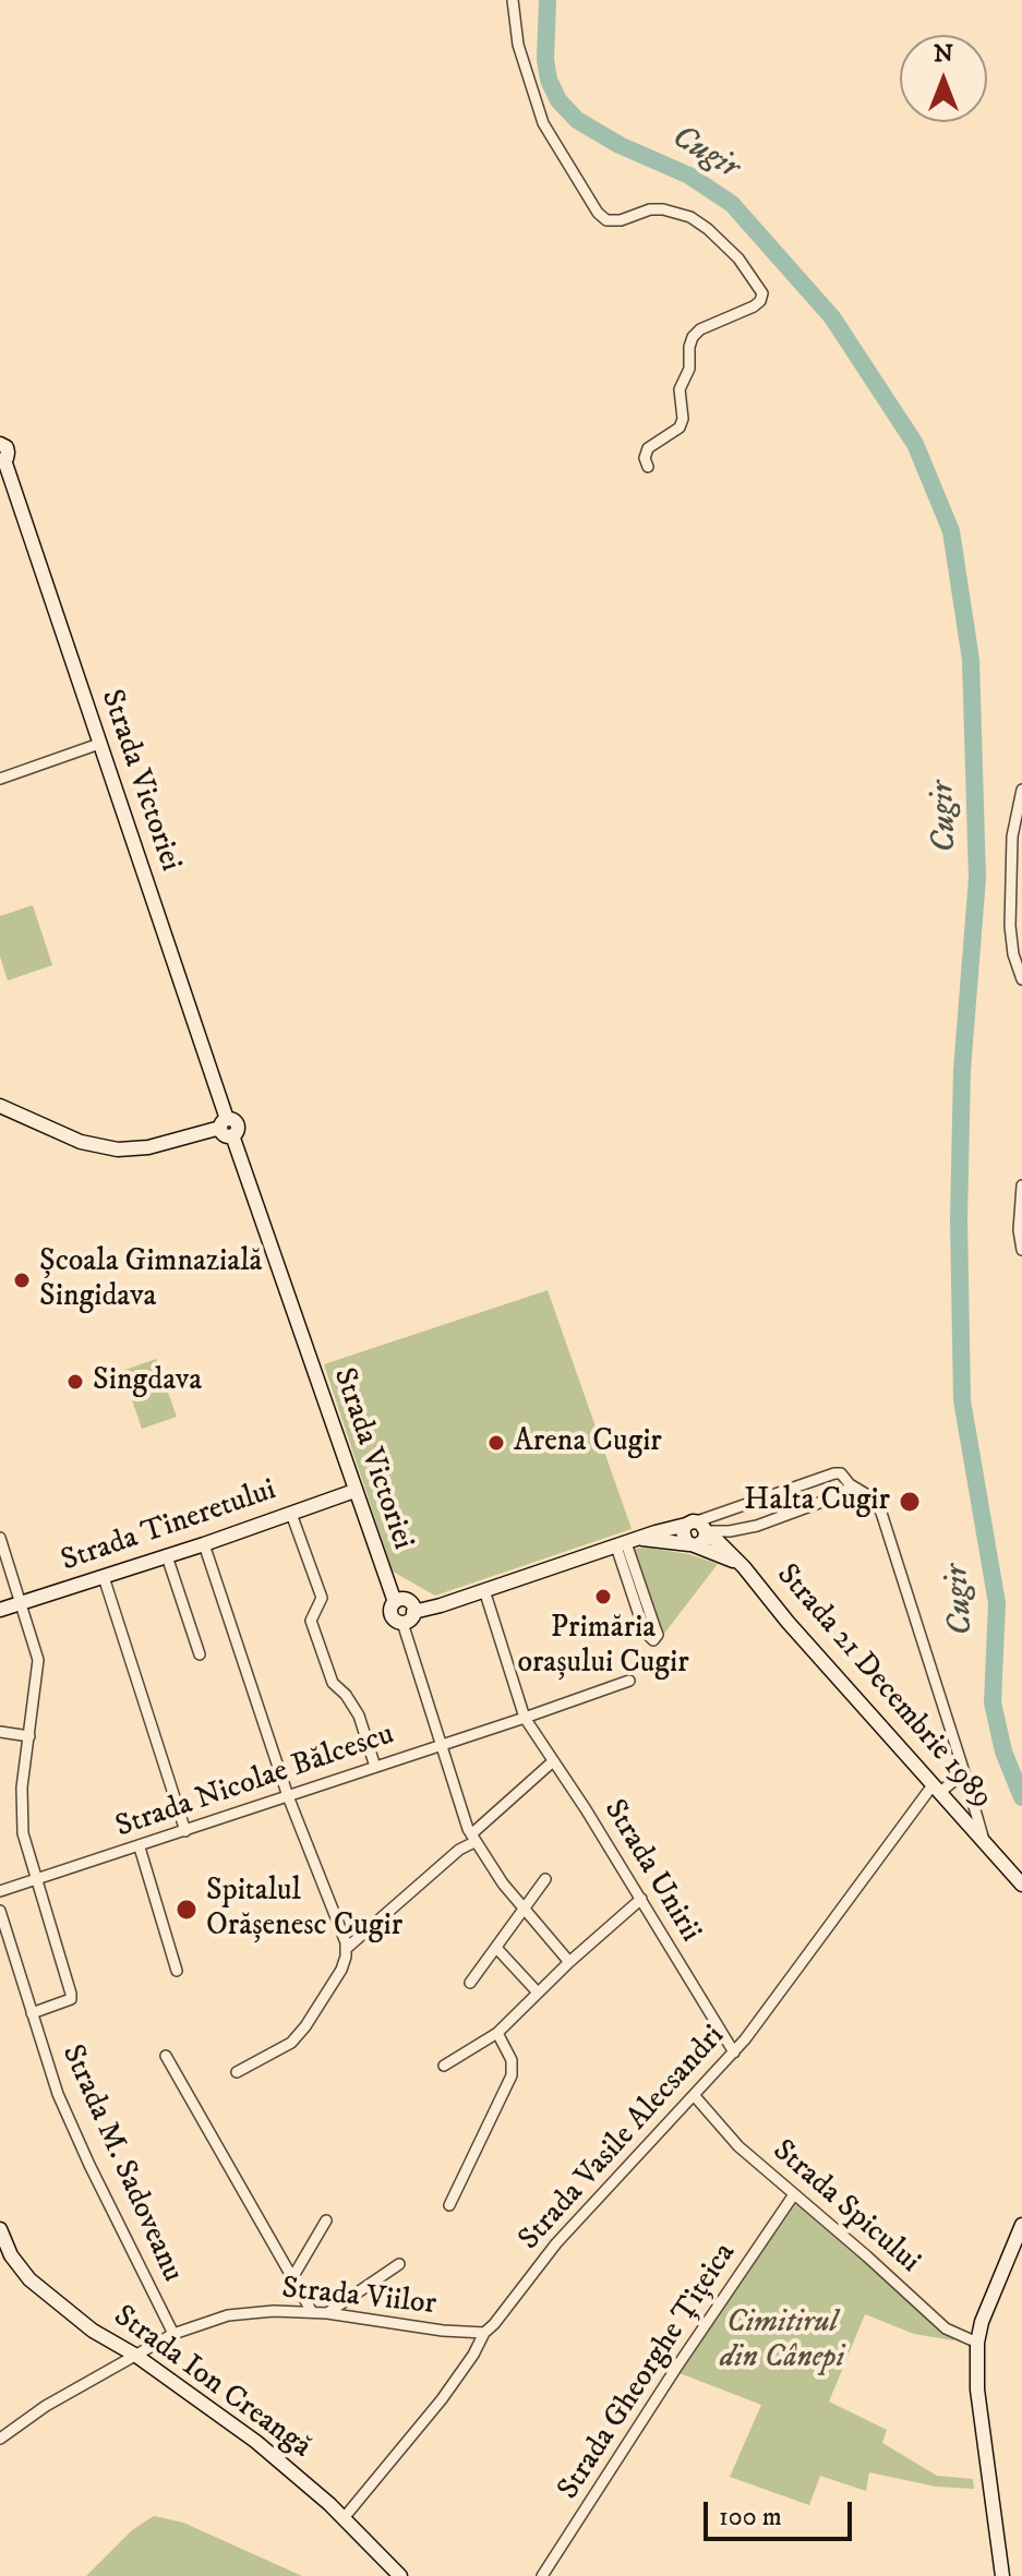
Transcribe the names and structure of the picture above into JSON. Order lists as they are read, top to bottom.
{
  "streets": {
    "main road": [
      "Strada Victoriei",
      "Strada Tineretului",
      "Strada 21 Decembrie 1989",
      "Strada Ion Creangă"
    ],
    "street": [
      "Strada Nicolae Bălcescu",
      "Strada Unirii",
      "Strada Vasile Alecsandri",
      "Strada M. Sadoveanu",
      "Strada Spicului",
      "Strada Viilor",
      "Strada Gheorghe Țițeica"
    ]
  },
  "crossings": [
    ["Strada Victoriei", "Strada Tineretului"],
    ["Strada 21 Decembrie 1989", "Strada Vasile Alecsandri"],
    ["Strada Nicolae Bălcescu", "Strada Unirii"],
    ["Strada Unirii", "Strada Vasile Alecsandri"],
    ["Strada Vasile Alecsandri", "Strada Spicului"],
    ["Strada Vasile Alecsandri", "Strada Viilor"],
    ["Strada Vasile Alecsandri", "Strada Ion Creangă"],
    ["Strada M. Sadoveanu", "Strada Viilor"],
    ["Strada Spicului", "Strada Gheorghe Țițeica"],
    ["Strada Viilor", "Strada Ion Creangă"]
  ],
  "water": ["Cugir"],
  "parks": ["Cimitirul din Cânepi"],
  "places": [
    "Școala Gimnazială Singidava",
    "Singdava",
    "Arena Cugir",
    "Halta Cugir",
    "Primăria orașului Cugir",
    "Spitalul Orășenesc Cugir"
  ],
  "scale_bar": "100 m",
  "north": "top"
}
